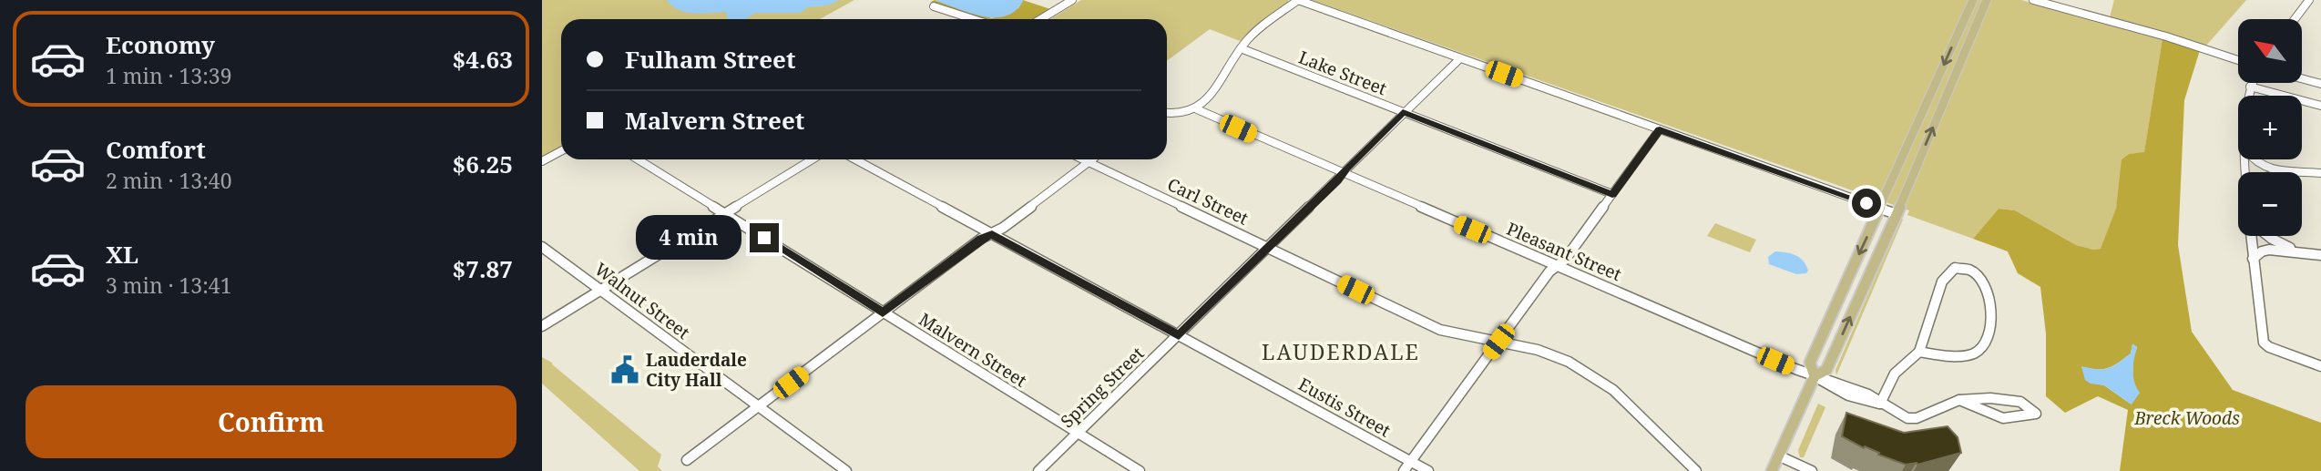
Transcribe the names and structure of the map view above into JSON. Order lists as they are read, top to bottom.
{
  "streets": {
    "street": [
      "Lake Street",
      "Carl Street",
      "Pleasant Street",
      "Walnut Street",
      "Malvern Street",
      "Spring Street",
      "Eustis Street"
    ]
  },
  "crossings": [
    ["Lake Street", "Spring Street"],
    ["Carl Street", "Spring Street"],
    ["Pleasant Street", "Spring Street"],
    ["Malvern Street", "Spring Street"],
    ["Spring Street", "Eustis Street"]
  ],
  "districts": ["LAUDERDALE"],
  "parks": ["Breck Woods"],
  "places": {
    "public building": ["Lauderdale City Hall"]
  },
  "north": "top left",
  "page": {
    "list": [
      {
        "name": "Economy",
        "note": "1 min · 13:39",
        "value": "$4.63"
      },
      {
        "name": "Comfort",
        "note": "2 min · 13:40",
        "value": "$6.25"
      },
      {
        "name": "XL",
        "note": "3 min · 13:41",
        "value": "$7.87"
      }
    ],
    "map_buttons": ["+", "−"],
    "banner": ["Fulham Street", "Malvern Street"],
    "bubble": "4 min",
    "buttons": "Confirm"
  }
}
